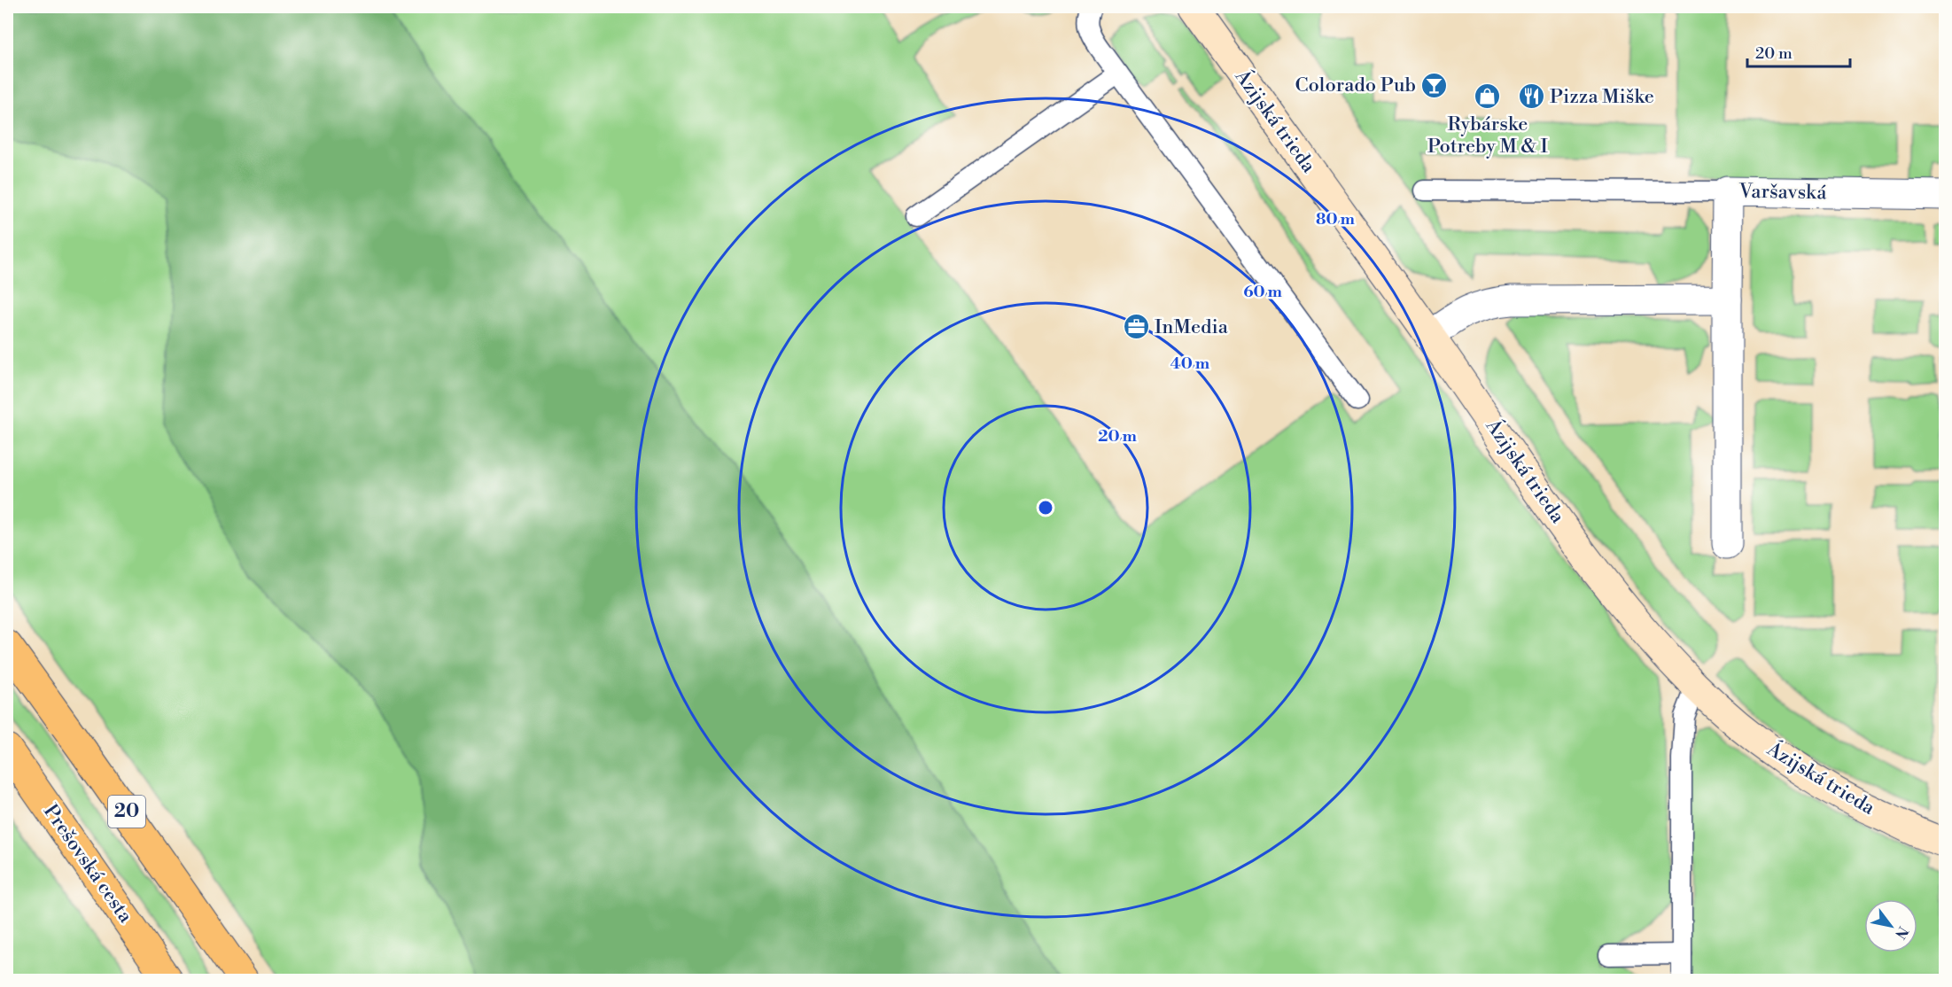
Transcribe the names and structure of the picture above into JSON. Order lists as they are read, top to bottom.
{
  "streets": {
    "highway": ["20", "Prešovská cesta"],
    "street": ["Ázijská trieda", "Varšavská"]
  },
  "places": {
    "bar": ["Colorado Pub"],
    "shop": ["Rybárske Potreby M & I"],
    "restaurant": ["Pizza Miške"],
    "office": ["InMedia"]
  },
  "scale_bar": "20 m",
  "north": "bottom right",
  "rings": [
    "80 m",
    "60 m",
    "40 m",
    "20 m"
  ]
}
